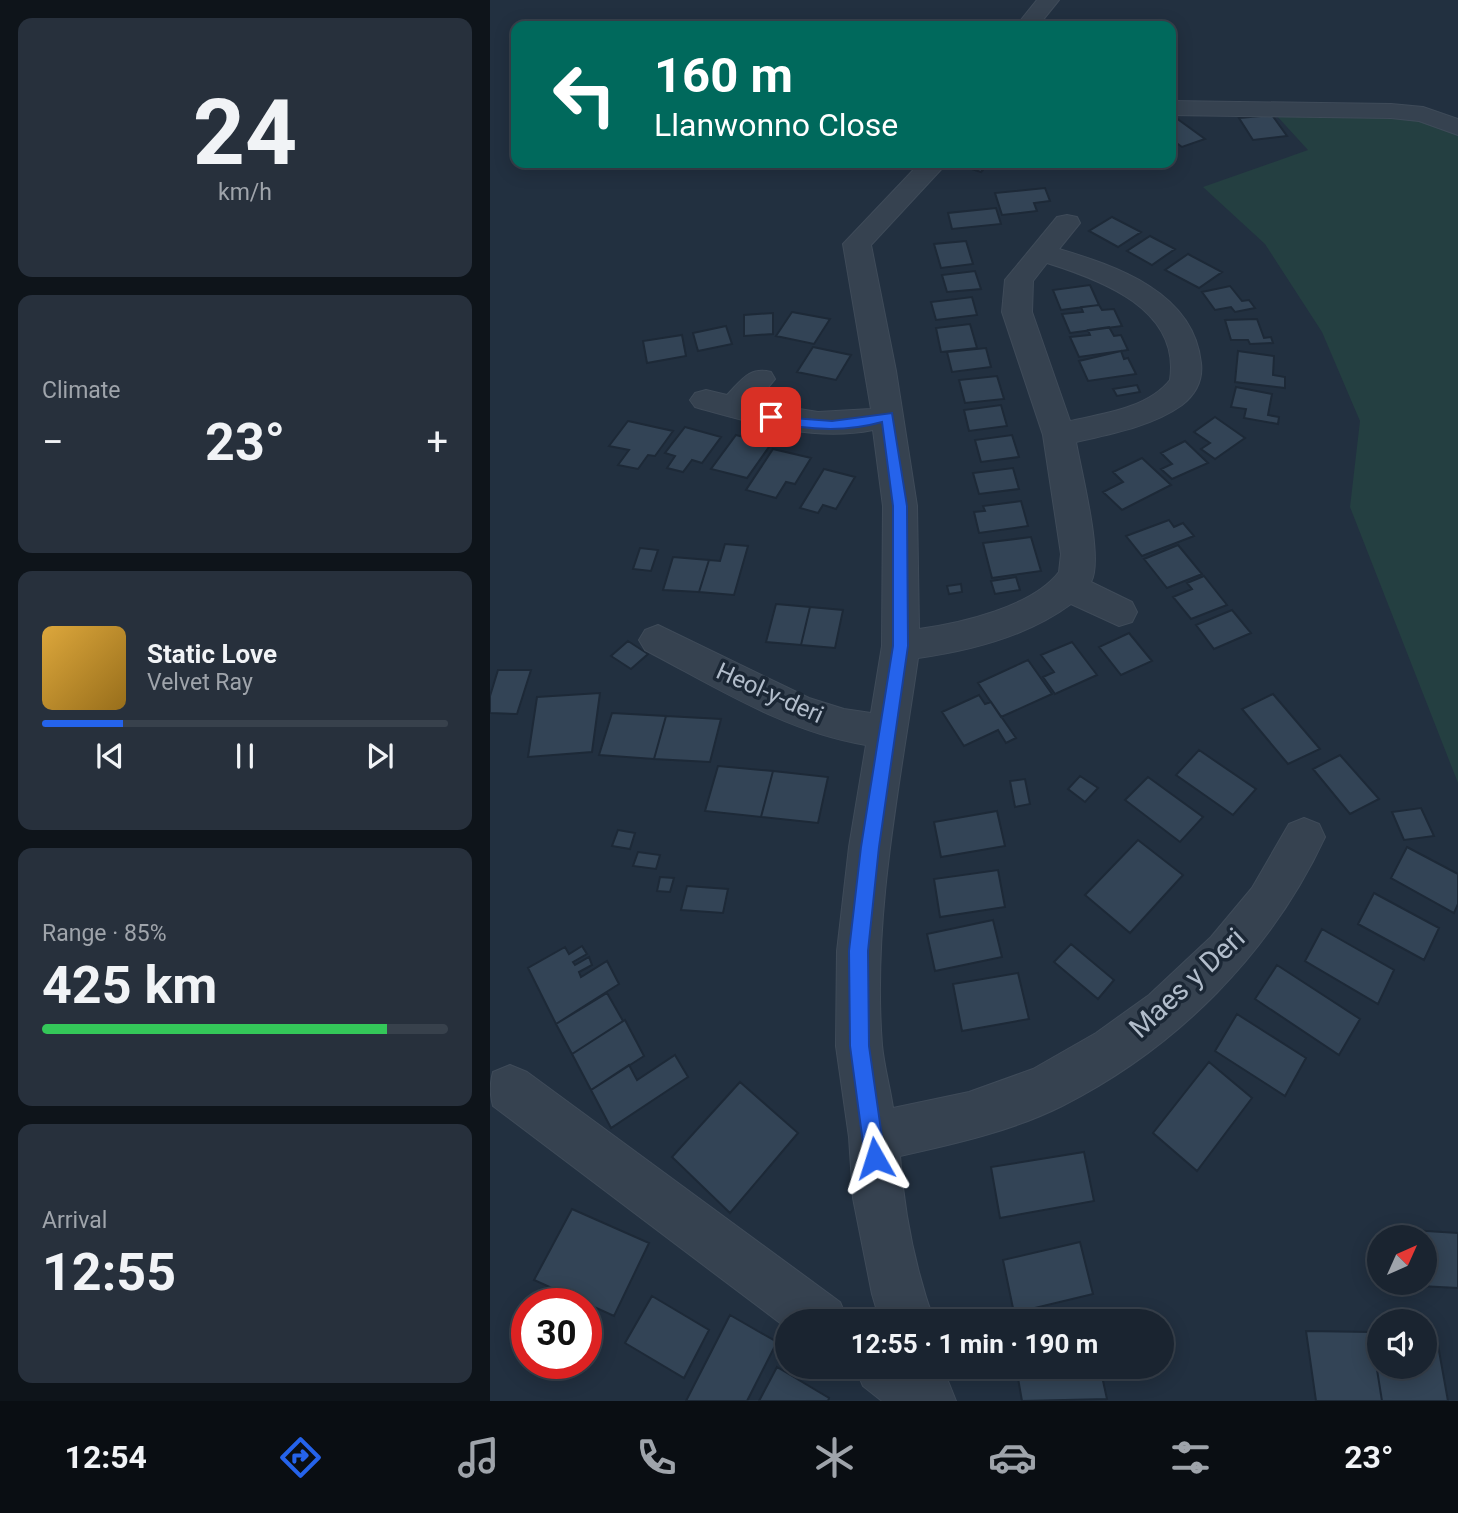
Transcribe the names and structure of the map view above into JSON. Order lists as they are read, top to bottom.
{
  "streets": {
    "street": ["Heol-y-deri", "Maes y Deri"]
  },
  "north": "top right",
  "page": {
    "tile": [
      ["24", "km/h"],
      "Climate",
      ["Range · 85%", "425 km"],
      ["Arrival", "12:55"]
    ],
    "turn": ["160 m", "Llanwonno Close"],
    "heat": ["−", "23°", "+"],
    "song": ["Static Love", "Velvet Ray"],
    "limit": "30",
    "trip": "12:55 · 1 min · 190 m",
    "tabs": ["12:54", "23°"]
  }
}
